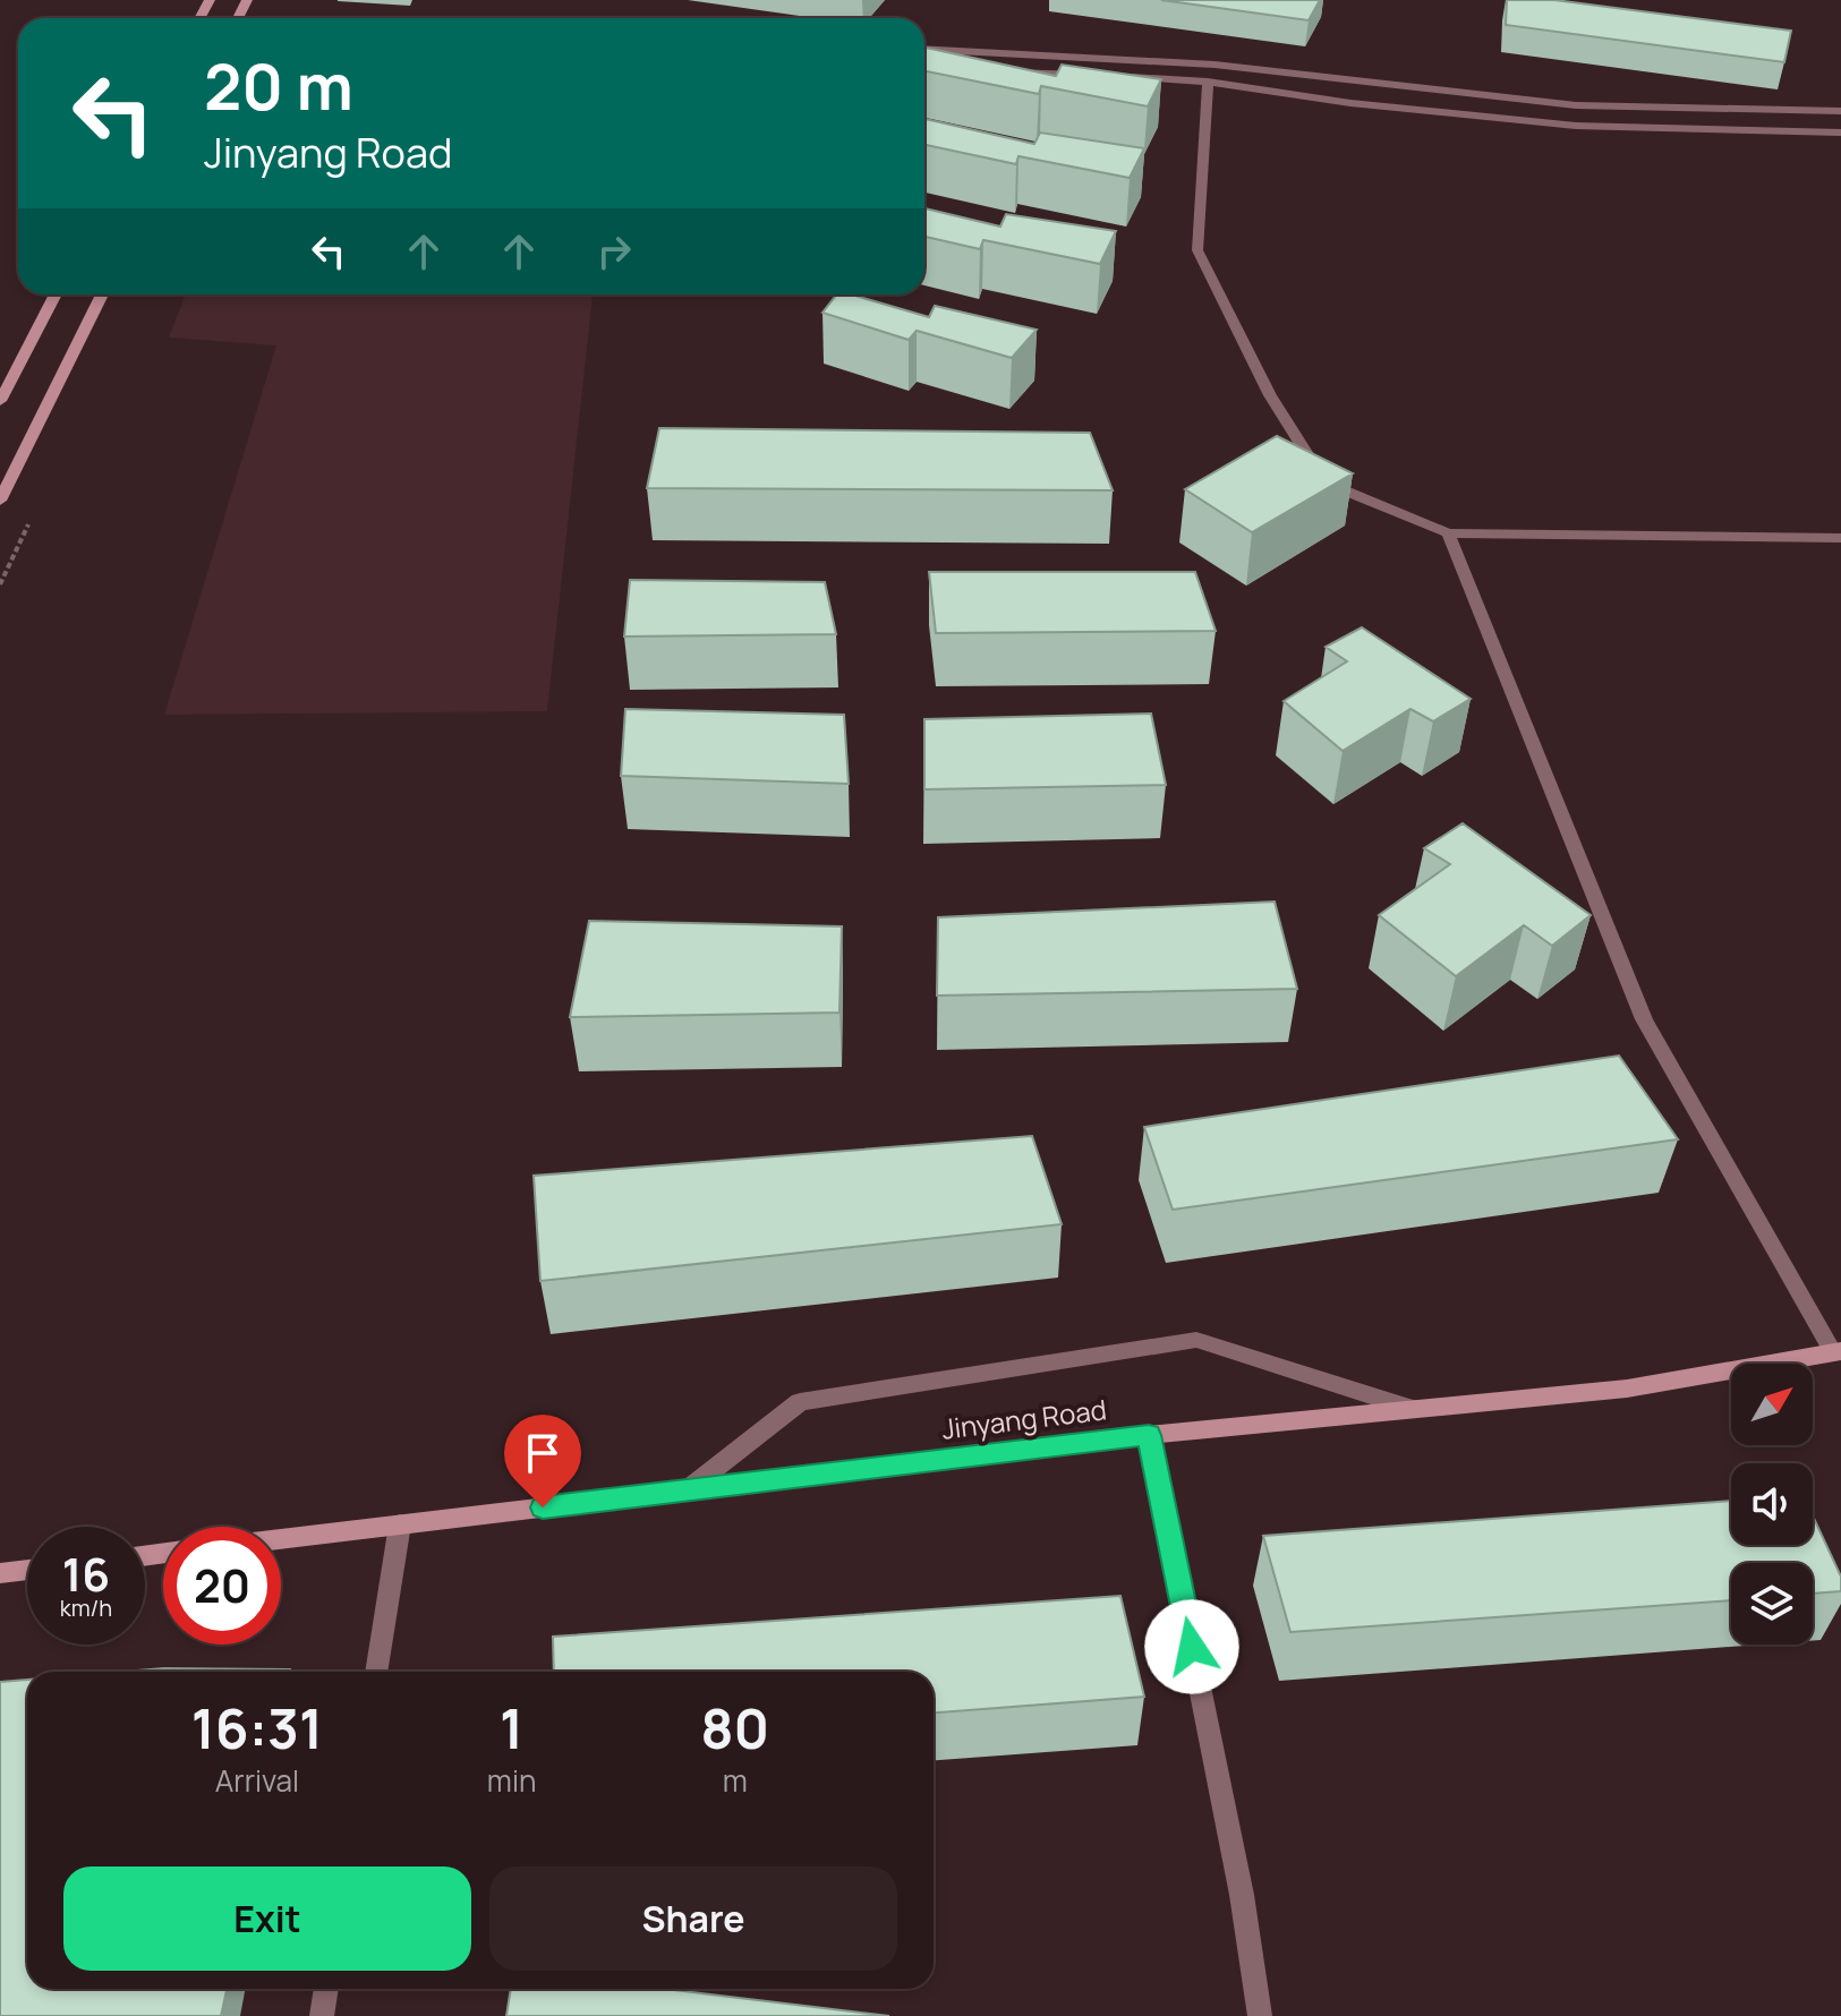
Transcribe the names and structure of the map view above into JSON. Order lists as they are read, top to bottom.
{
  "streets": {
    "street": ["Jinyang Road"]
  },
  "north": "top right",
  "page": {
    "turn": ["20 m", "Jinyang Road"],
    "speed": "16 km/h",
    "limit": "20",
    "eta": [
      "16:31",
      "Arrival",
      "1",
      "min",
      "80",
      "m"
    ],
    "buttons": ["Exit", "Share"]
  }
}
